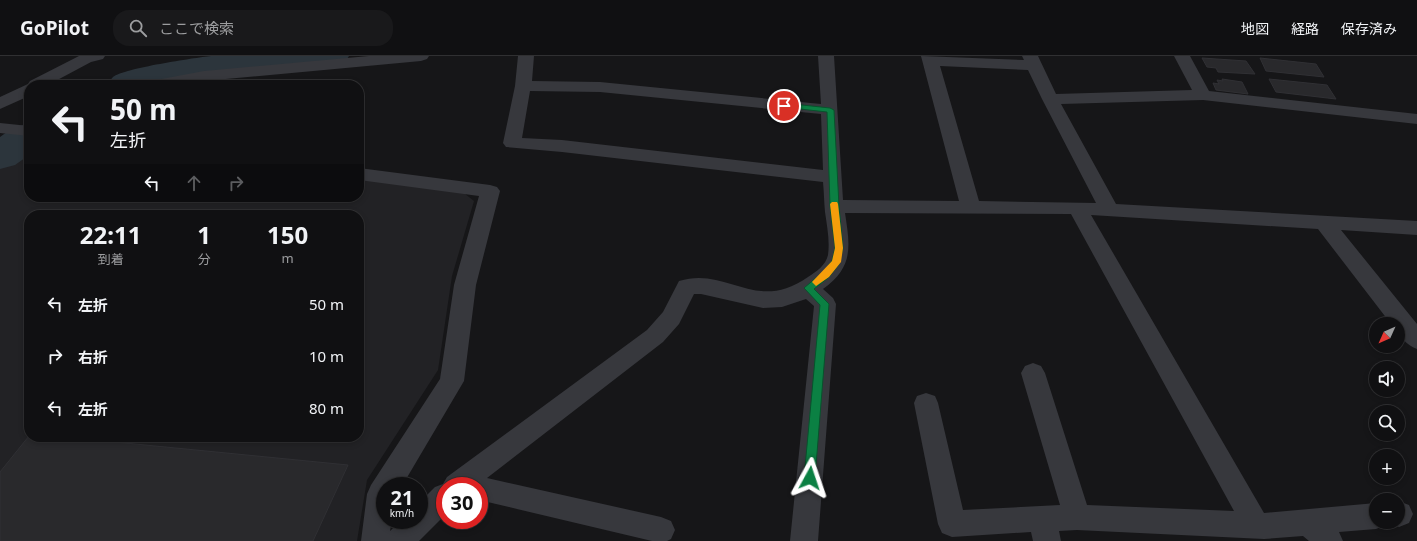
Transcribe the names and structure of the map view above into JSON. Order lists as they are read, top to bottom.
{
  "north": "bottom left",
  "page": {
    "header": "GoPilot",
    "search": "ここで検索",
    "nav": ["地図", "経路", "保存済み"],
    "turn": ["50 m", "左折"],
    "eta": [
      "22:11",
      "到着",
      "1",
      "分",
      "150",
      "m"
    ],
    "list": [
      {
        "name": "左折",
        "value": "50 m"
      },
      {
        "name": "右折",
        "value": "10 m"
      },
      {
        "name": "左折",
        "value": "80 m"
      }
    ],
    "map_buttons": ["+", "−"],
    "speed": "21 km/h",
    "limit": "30"
  }
}
